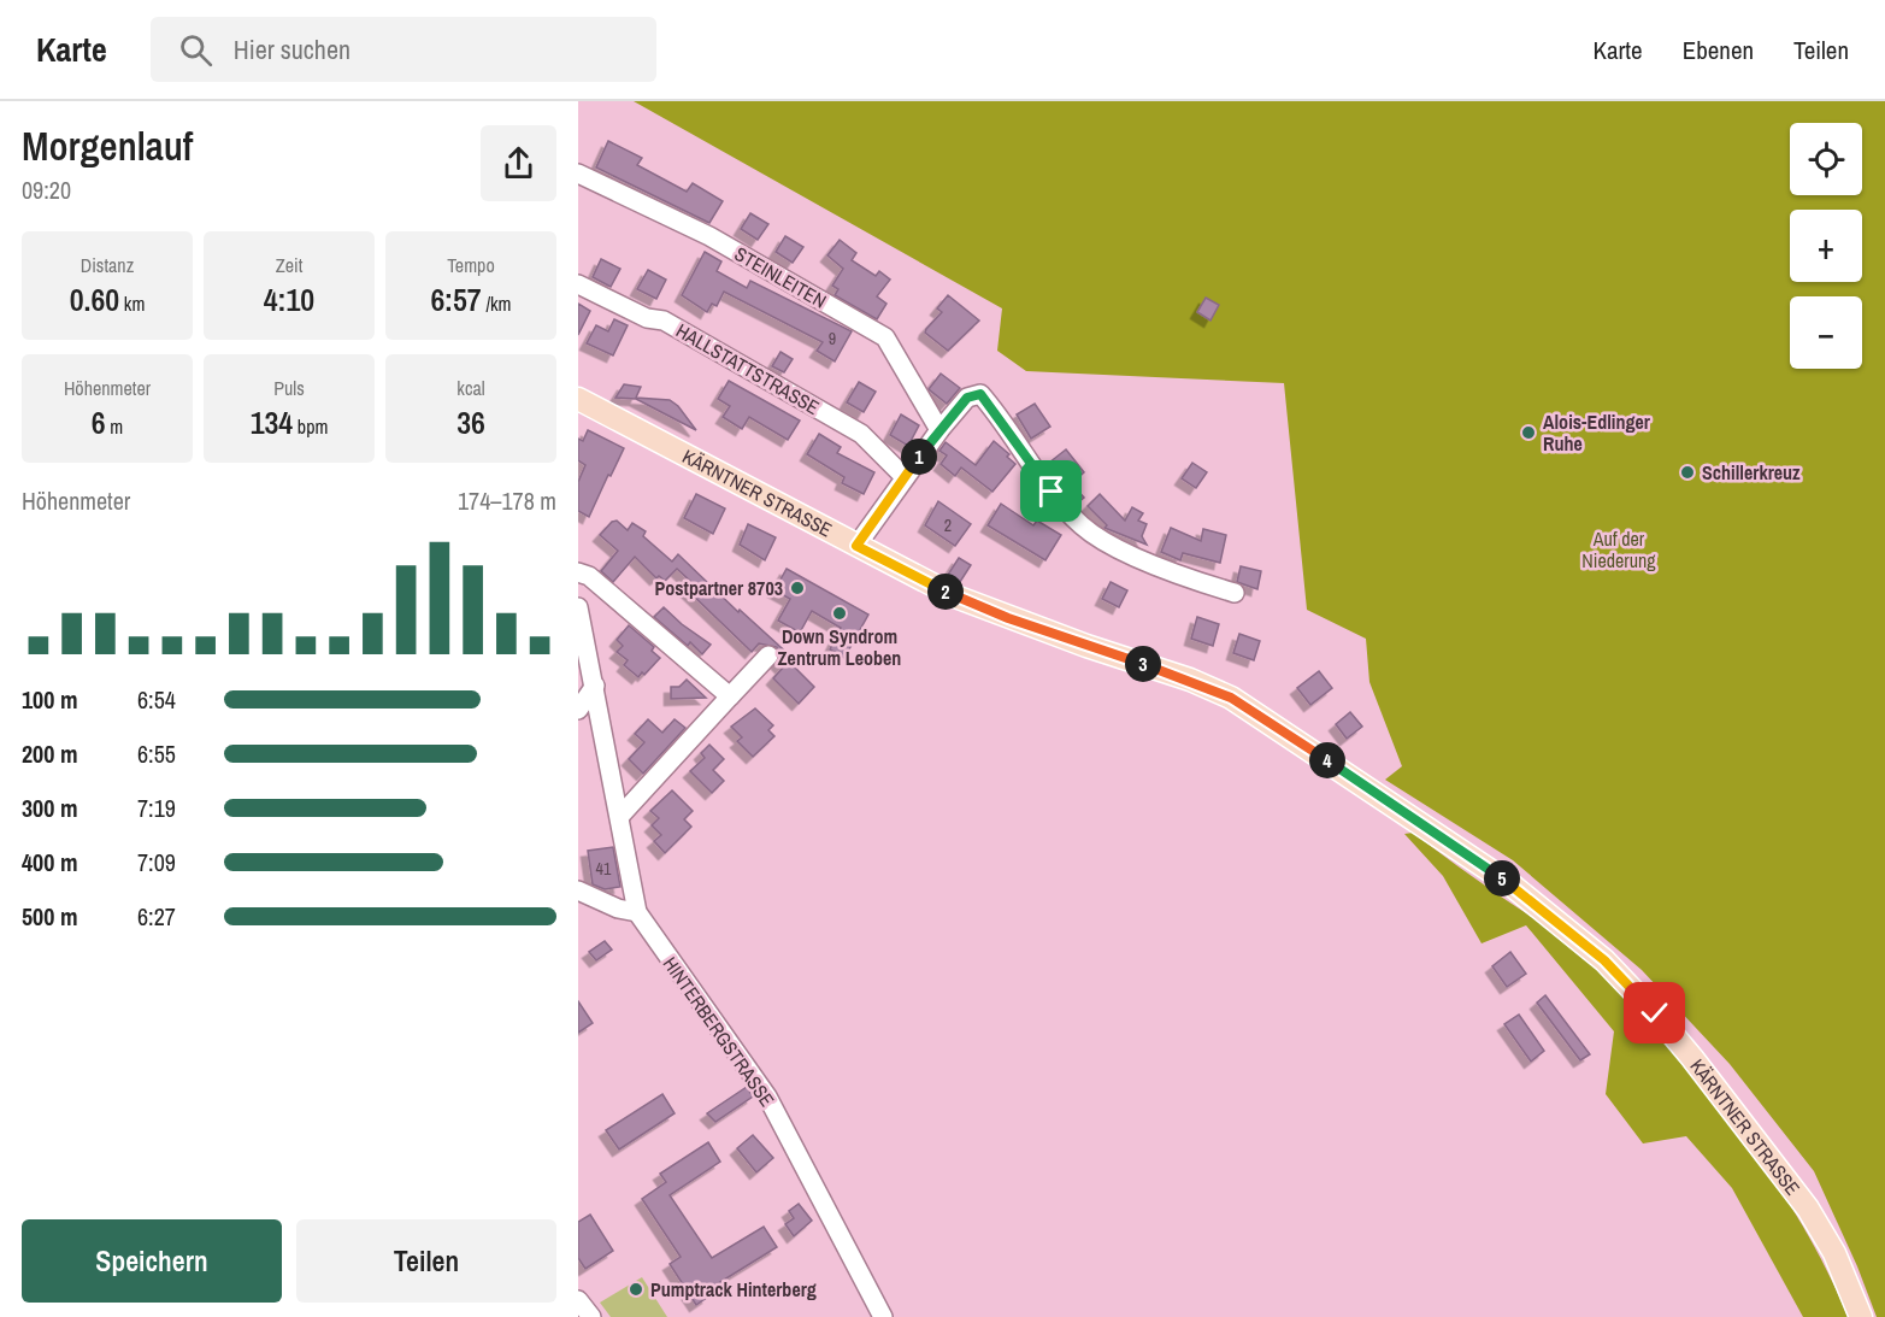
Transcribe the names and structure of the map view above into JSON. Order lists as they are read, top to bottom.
{
  "streets": {
    "main road": ["KÄRNTNER STRASSE"],
    "street": ["STEINLEITEN", "HALLSTATTSTRASSE", "HINTERBERGSTRASSE"]
  },
  "parks": ["Auf der Niederung"],
  "places": [
    "Alois-Edlinger Ruhe",
    "Schillerkreuz",
    "Postpartner 8703",
    "Down Syndrom Zentrum Leoben",
    "Pumptrack Hinterberg"
  ],
  "house_numbers": ["9", "2", "41"],
  "page": {
    "header": "Karte",
    "search": "Hier suchen",
    "nav": ["Karte", "Ebenen", "Teilen"],
    "heading": ["Morgenlauf", "09:20"],
    "map_buttons": ["+", "−"],
    "stats": [
      ["Distanz", "0.60 km"],
      ["Zeit", "4:10"],
      ["Tempo", "6:57 /km"],
      ["Höhenmeter", "6 m"],
      ["Puls", "134 bpm"],
      ["kcal", "36"]
    ],
    "pins": [
      "1",
      "2",
      "3",
      "4",
      "5"
    ],
    "chart": ["Höhenmeter", "174–178 m"],
    "list": [
      {
        "name": "100 m",
        "note": "6:54"
      },
      {
        "name": "200 m",
        "note": "6:55"
      },
      {
        "name": "300 m",
        "note": "7:19"
      },
      {
        "name": "400 m",
        "note": "7:09"
      },
      {
        "name": "500 m",
        "note": "6:27"
      }
    ],
    "buttons": ["Speichern", "Teilen"]
  }
}
